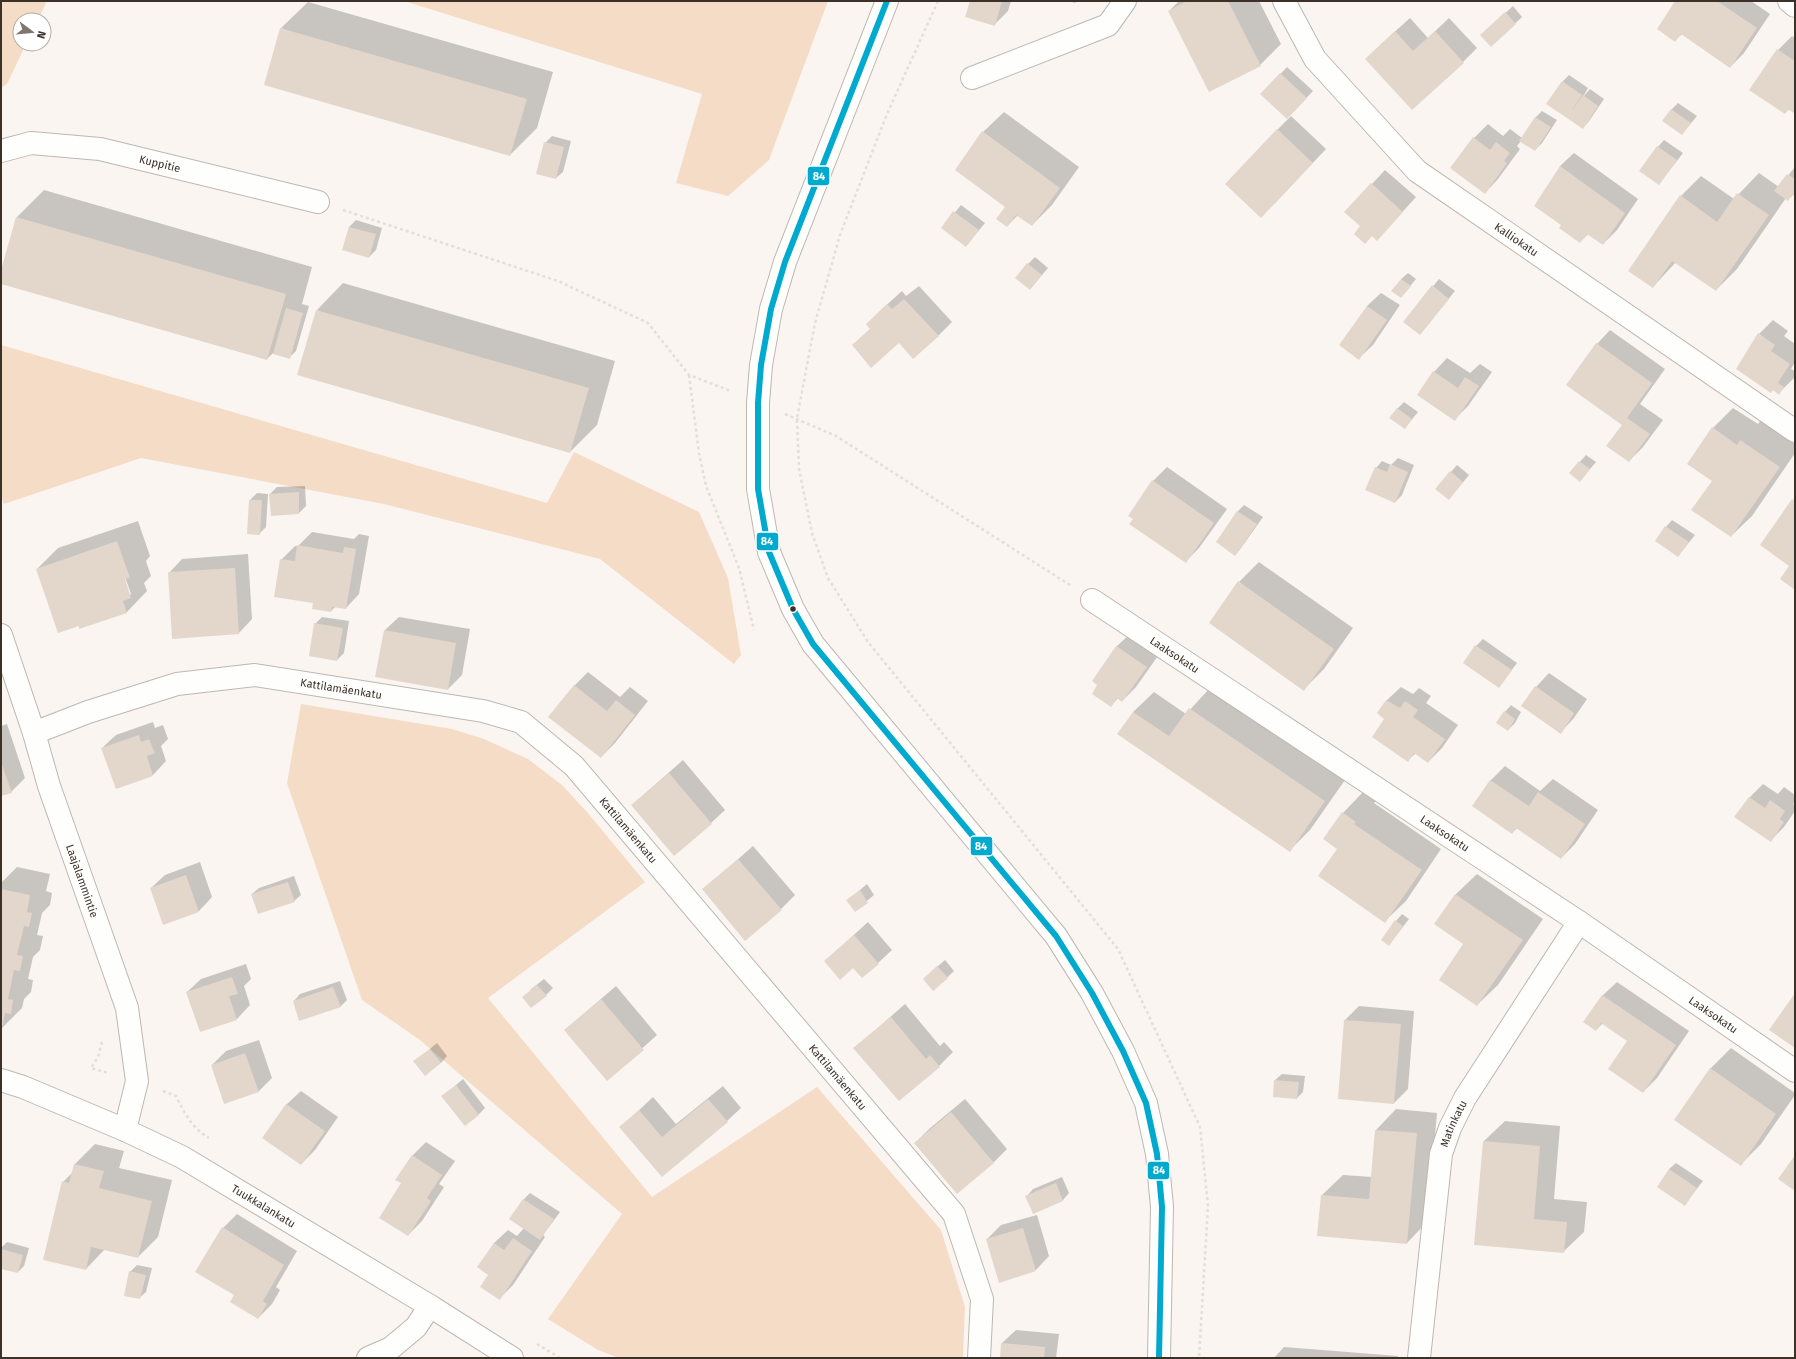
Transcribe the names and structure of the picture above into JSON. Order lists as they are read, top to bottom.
{
  "streets": {
    "street": [
      "Kuppitie",
      "Kalliokatu",
      "Laaksokatu",
      "Kattilamäenkatu",
      "Laajalammintie",
      "Matinkatu",
      "Tuukkalankatu"
    ]
  },
  "crossings": [
    ["Laaksokatu", "Matinkatu"],
    ["Kattilamäenkatu", "Laajalammintie"],
    ["Laajalammintie", "Tuukkalankatu"]
  ],
  "lines": ["transit line 84"],
  "north": "right"
}
